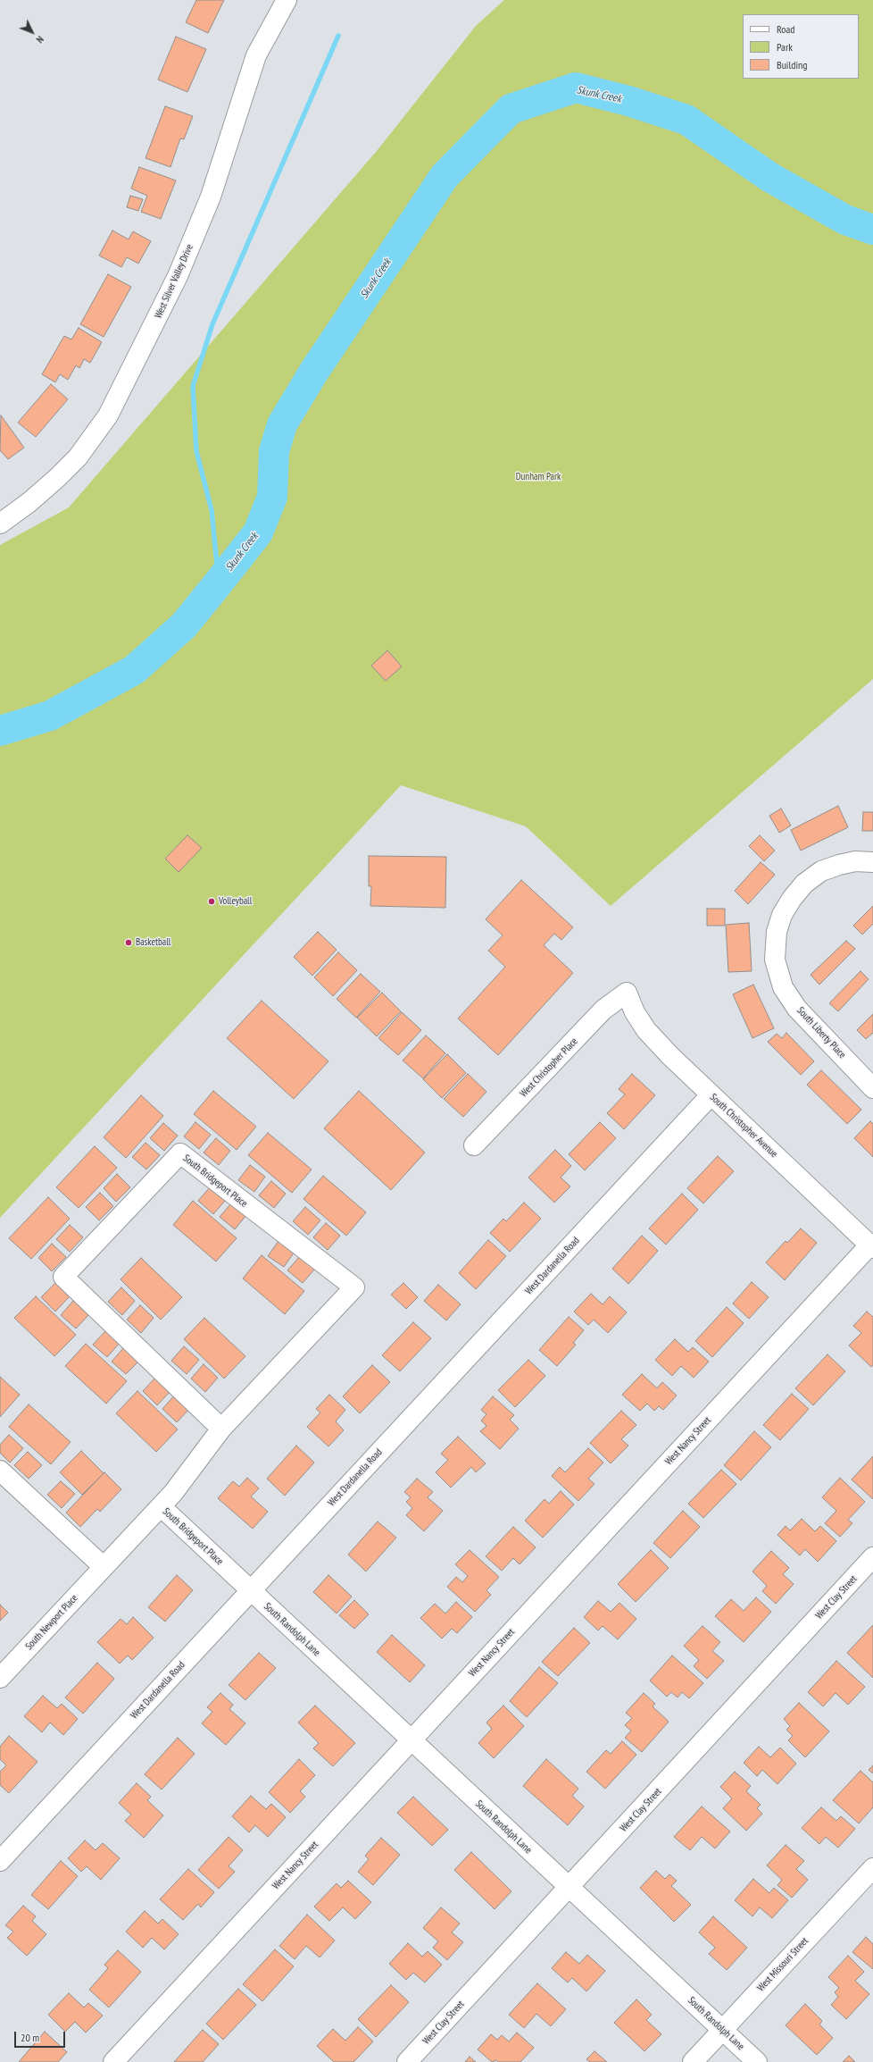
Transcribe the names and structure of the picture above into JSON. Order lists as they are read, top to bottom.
{
  "streets": {
    "street": [
      "West Silver Valley Drive",
      "South Liberty Place",
      "West Christopher Place",
      "South Christopher Avenue",
      "South Bridgeport Place",
      "West Dardanella Road",
      "West Nancy Street",
      "West Clay Street",
      "South Newport Place",
      "South Randolph Lane",
      "West Missouri Street"
    ]
  },
  "crossings": [
    ["West Christopher Place", "South Christopher Avenue"],
    ["South Christopher Avenue", "West Dardanella Road"],
    ["South Christopher Avenue", "West Nancy Street"],
    ["South Bridgeport Place", "West Dardanella Road"],
    ["South Bridgeport Place", "South Newport Place"],
    ["South Bridgeport Place", "South Randolph Lane"],
    ["West Dardanella Road", "South Randolph Lane"],
    ["West Nancy Street", "South Randolph Lane"],
    ["West Clay Street", "South Randolph Lane"],
    ["South Randolph Lane", "West Missouri Street"]
  ],
  "water": ["Skunk Creek"],
  "parks": ["Dunham Park"],
  "places": ["Volleyball", "Basketball"],
  "legend": ["Road", "Park", "Building"],
  "scale_bar": "20 m",
  "north": "bottom right"
}
